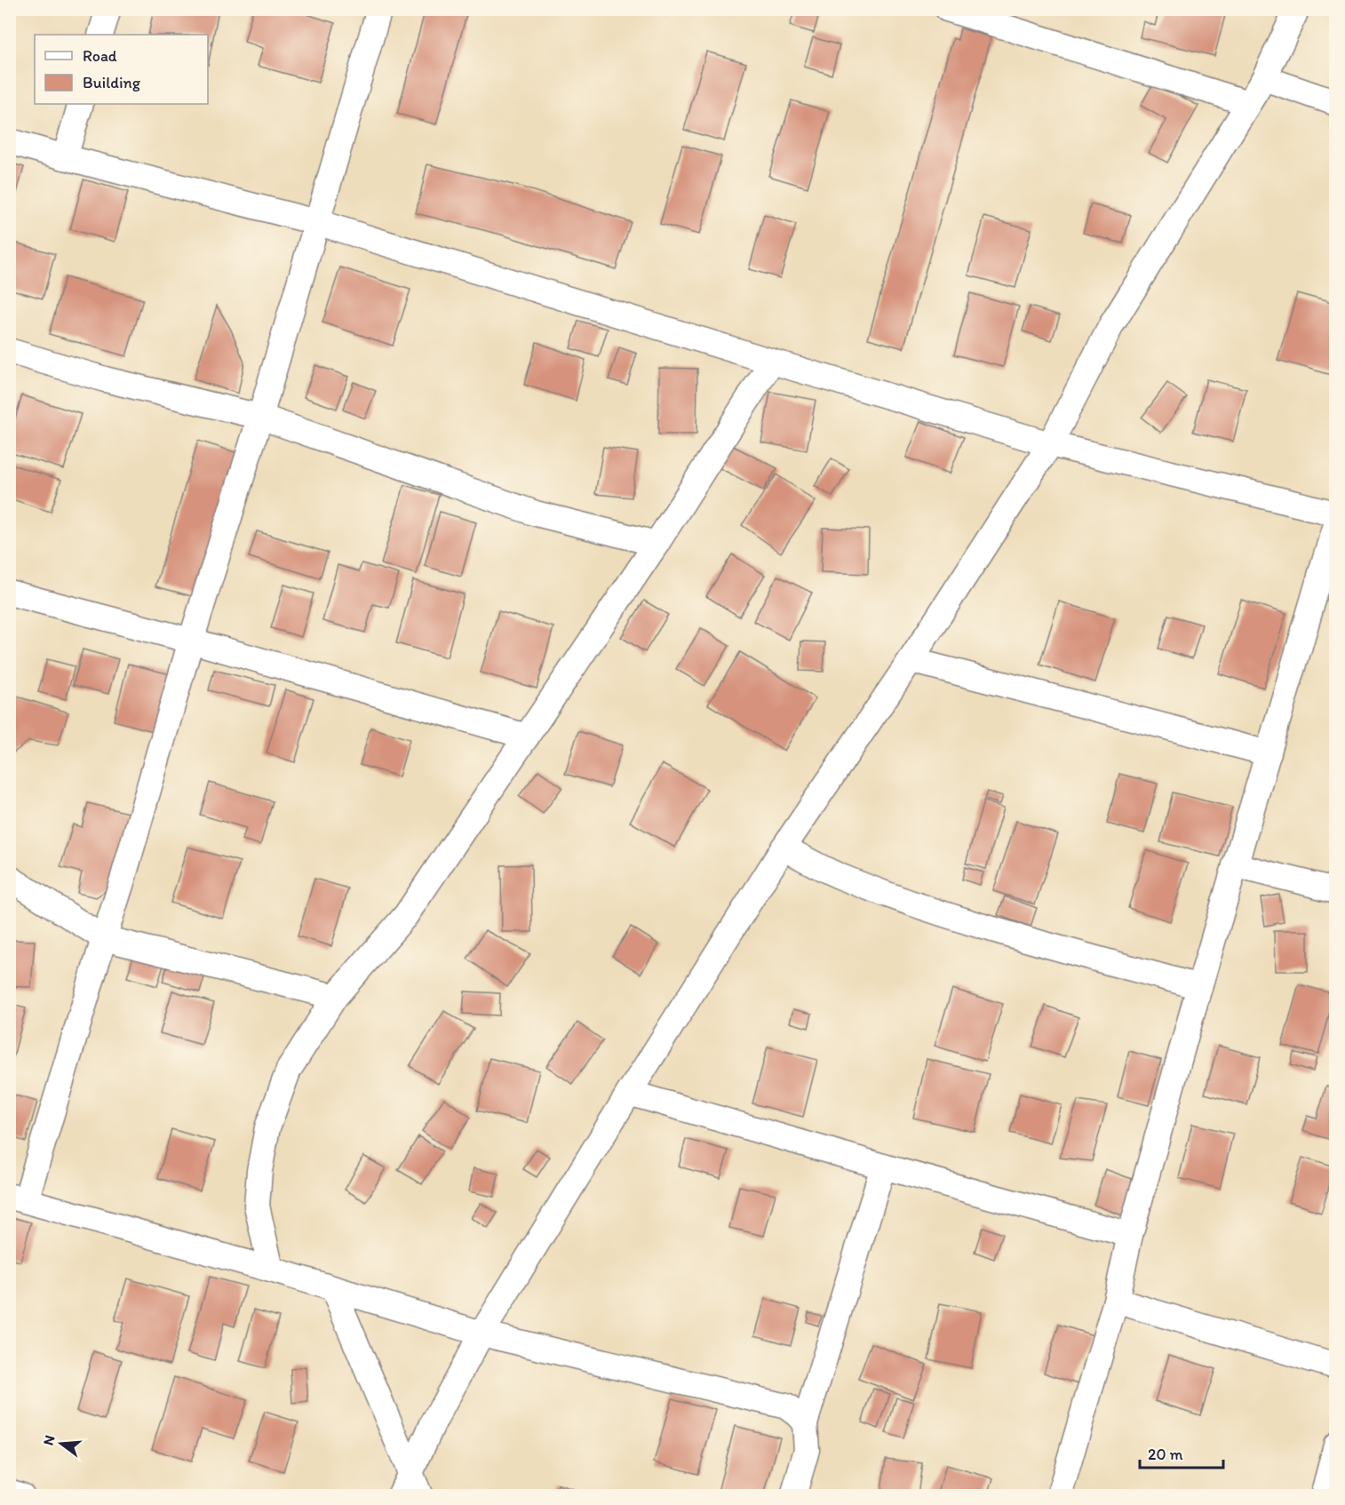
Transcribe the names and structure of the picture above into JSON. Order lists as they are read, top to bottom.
{
  "legend": ["Road", "Building"],
  "scale_bar": "20 m",
  "north": "left"
}
